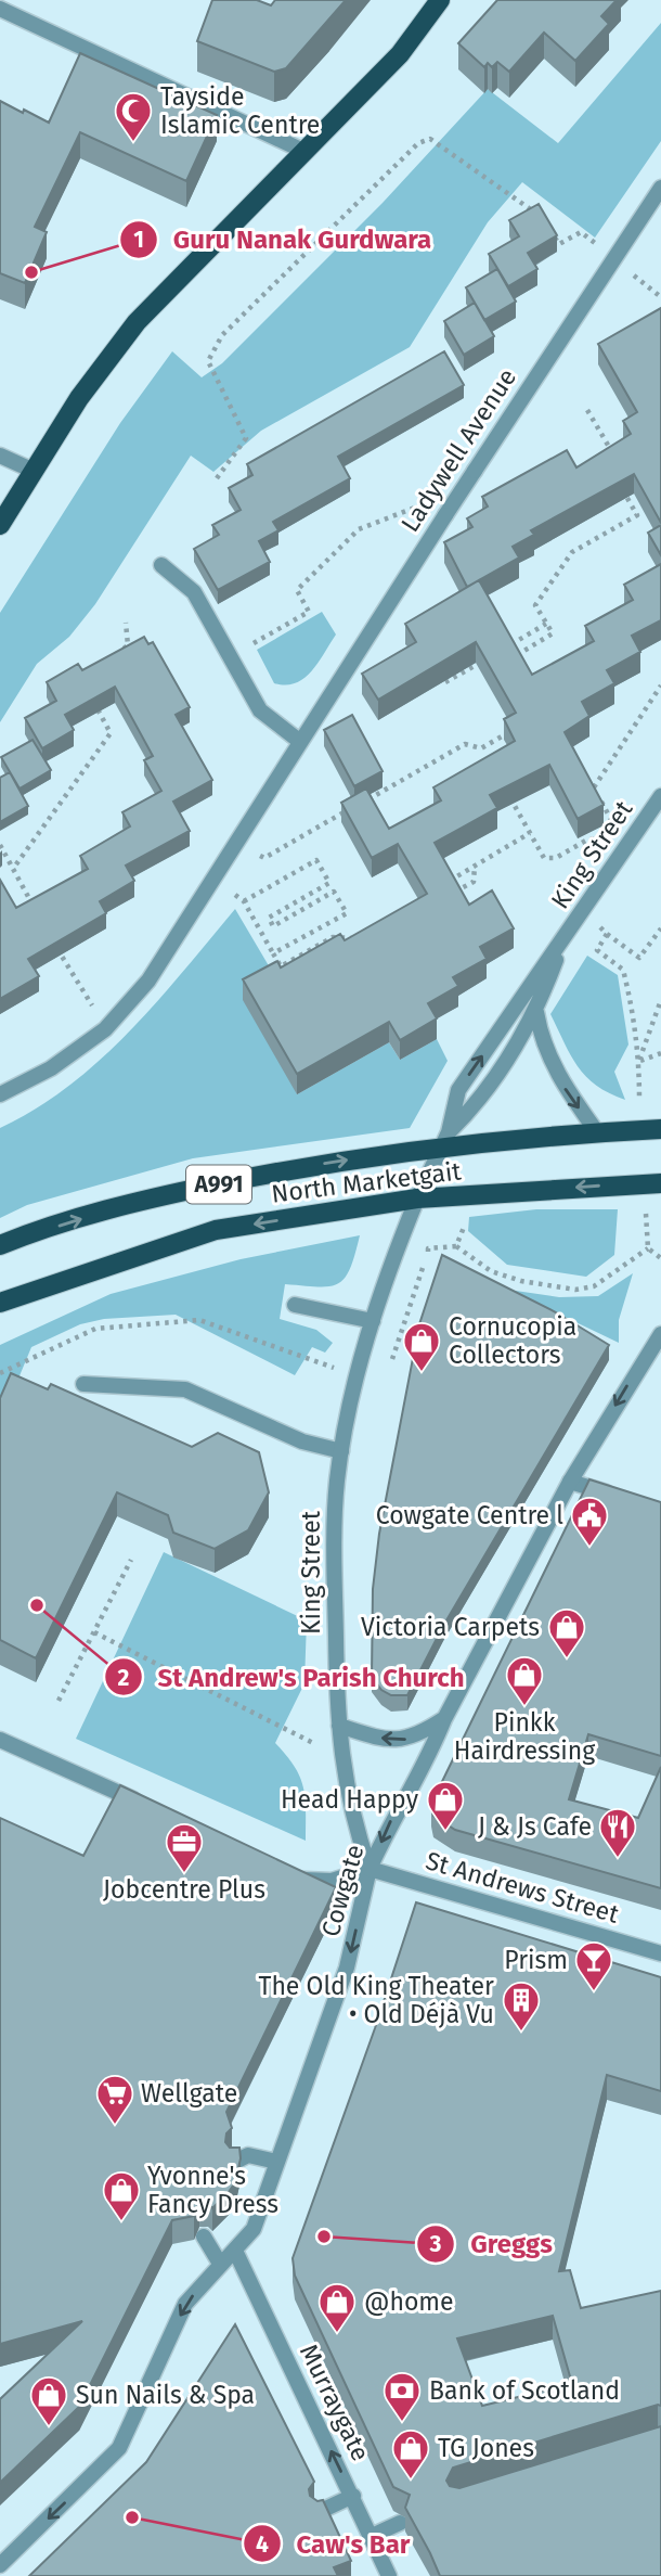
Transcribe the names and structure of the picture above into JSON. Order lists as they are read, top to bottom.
{
  "streets": {
    "main road": ["North Marketgait", "A991"],
    "street": [
      "Ladywell Avenue",
      "King Street",
      "St Andrews Street",
      "Cowgate",
      "Murraygate"
    ]
  },
  "crossings": [
    ["King Street", "North Marketgait"],
    ["King Street", "St Andrews Street"],
    ["King Street", "Cowgate"],
    ["St Andrews Street", "Cowgate"],
    ["Cowgate", "Murraygate"]
  ],
  "one_way": ["Cowgate", "Murraygate"],
  "places": {
    "mosque": ["Tayside Islamic Centre"],
    "other": [
      "Guru Nanak Gurdwara",
      "St Andrew's Parish Church",
      "Greggs",
      "Caw's Bar"
    ],
    "shop": [
      "Cornucopia Collectors",
      "Victoria Carpets",
      "Pinkk Hairdressing",
      "Head Happy",
      "Yvonne's Fancy Dress",
      "@home",
      "Sun Nails & Spa",
      "TG Jones"
    ],
    "public building": ["Cowgate Centre l"],
    "restaurant": ["J & Js Cafe"],
    "office": ["Jobcentre Plus"],
    "bar": ["Prism"],
    "building": ["The Old King Theater • Old Déjà Vu"],
    "supermarket": ["Wellgate"],
    "bank": ["Bank of Scotland"]
  }
}
